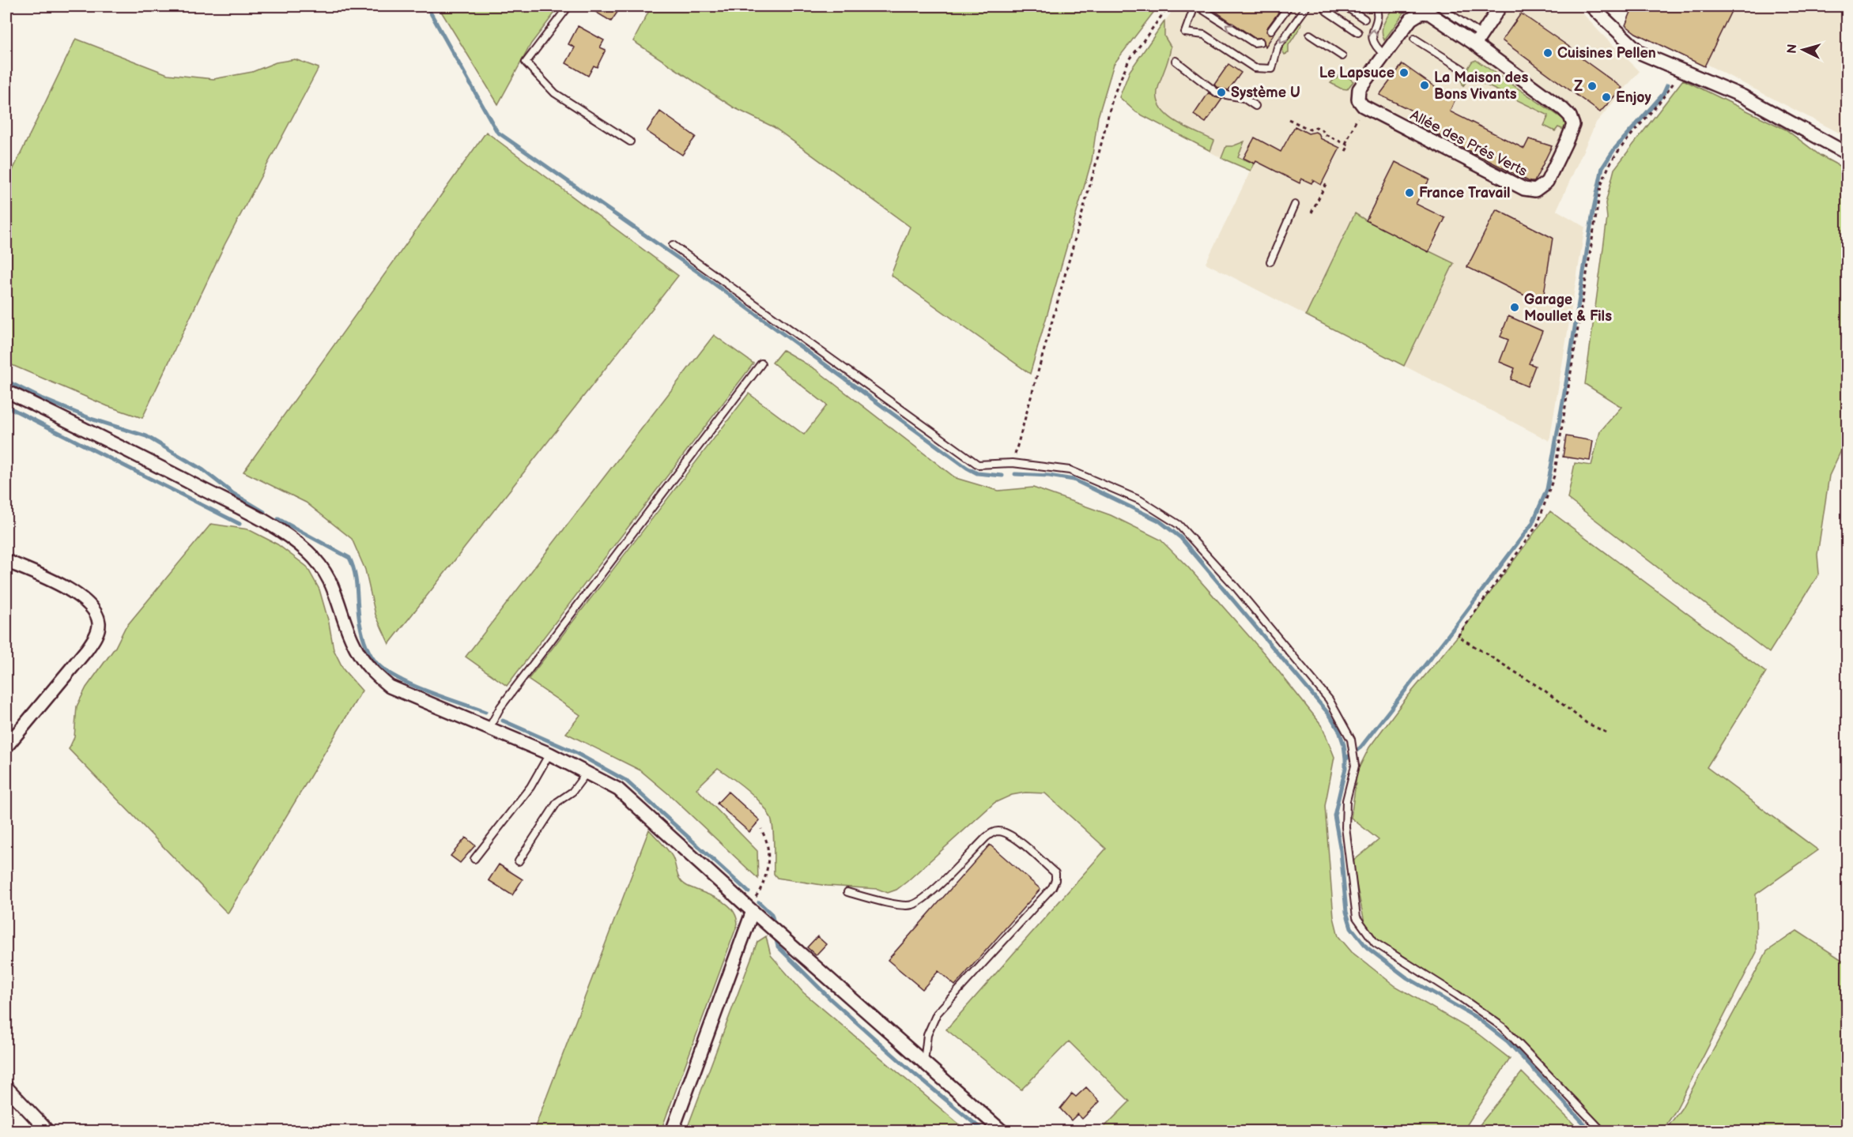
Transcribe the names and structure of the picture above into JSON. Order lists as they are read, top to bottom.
{
  "streets": {
    "street": ["Allée des Prés Verts"]
  },
  "places": [
    "Cuisines Pellen",
    "Le Lapsuce",
    "La Maison des Bons Vivants",
    "Z",
    "Système U",
    "Enjoy",
    "France Travail",
    "Garage Moullet & Fils"
  ],
  "north": "left"
}
